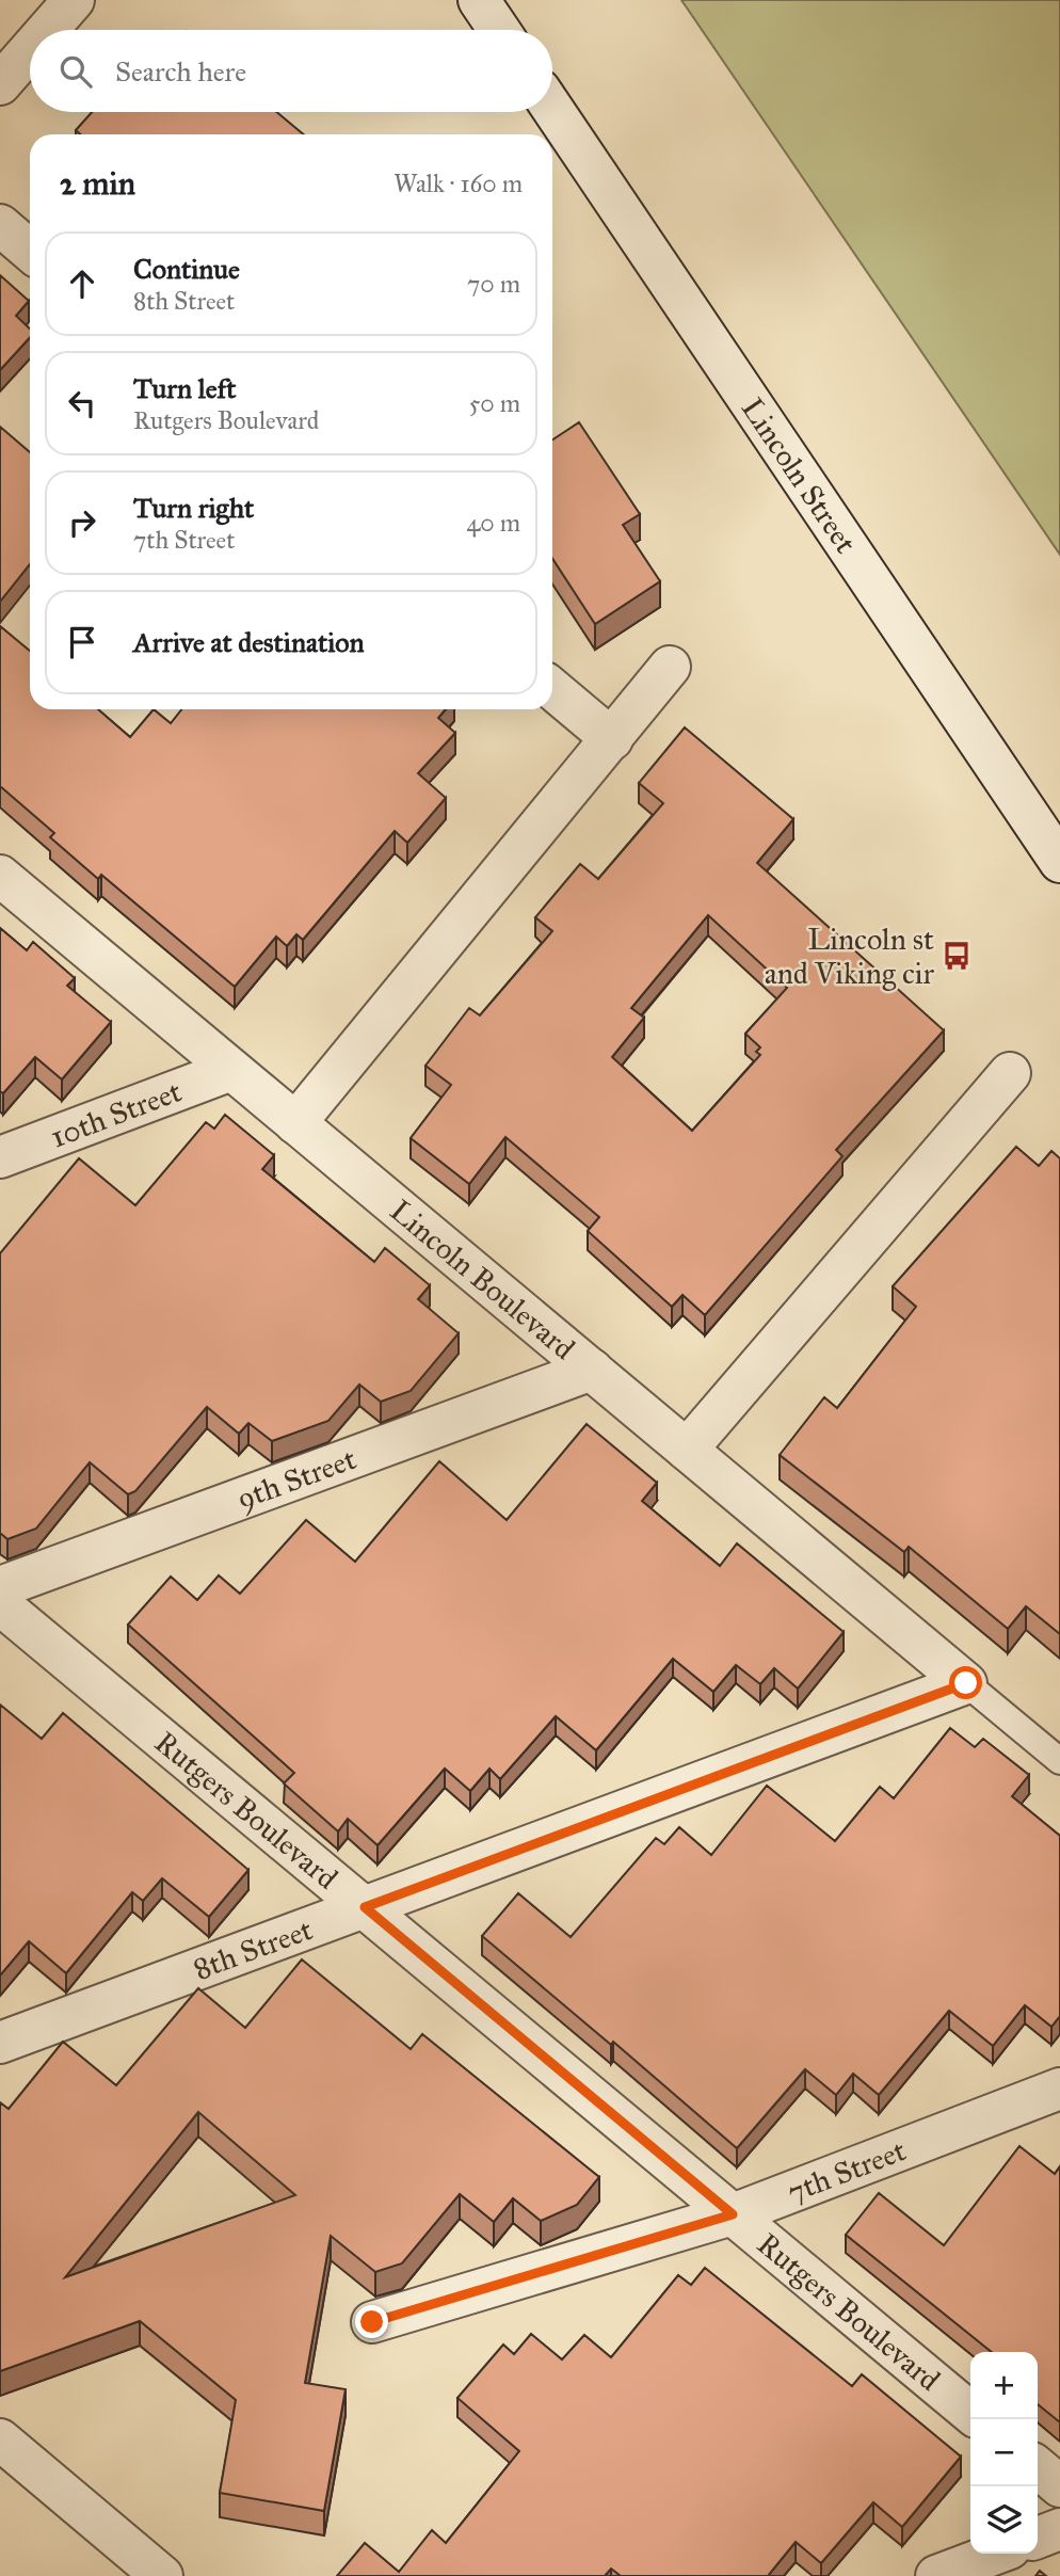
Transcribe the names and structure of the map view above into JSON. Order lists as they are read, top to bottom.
{
  "streets": {
    "street": [
      "Lincoln Street",
      "10th Street",
      "Lincoln Boulevard",
      "9th Street",
      "Rutgers Boulevard",
      "8th Street",
      "7th Street"
    ]
  },
  "crossings": [
    ["10th Street", "Lincoln Boulevard"],
    ["Lincoln Boulevard", "9th Street"],
    ["Lincoln Boulevard", "8th Street"],
    ["Rutgers Boulevard", "8th Street"],
    ["Rutgers Boulevard", "7th Street"]
  ],
  "places": {
    "bus stop": ["Lincoln st and Viking cir"]
  },
  "page": {
    "search": "Search here",
    "heading": ["2 min", "Walk · 160 m"],
    "list": [
      ["Continue", "8th Street", "70 m"],
      ["Turn left", "Rutgers Boulevard", "50 m"],
      ["Turn right", "7th Street", "40 m"],
      "Arrive at destination"
    ],
    "map_buttons": ["+", "−"]
  }
}
